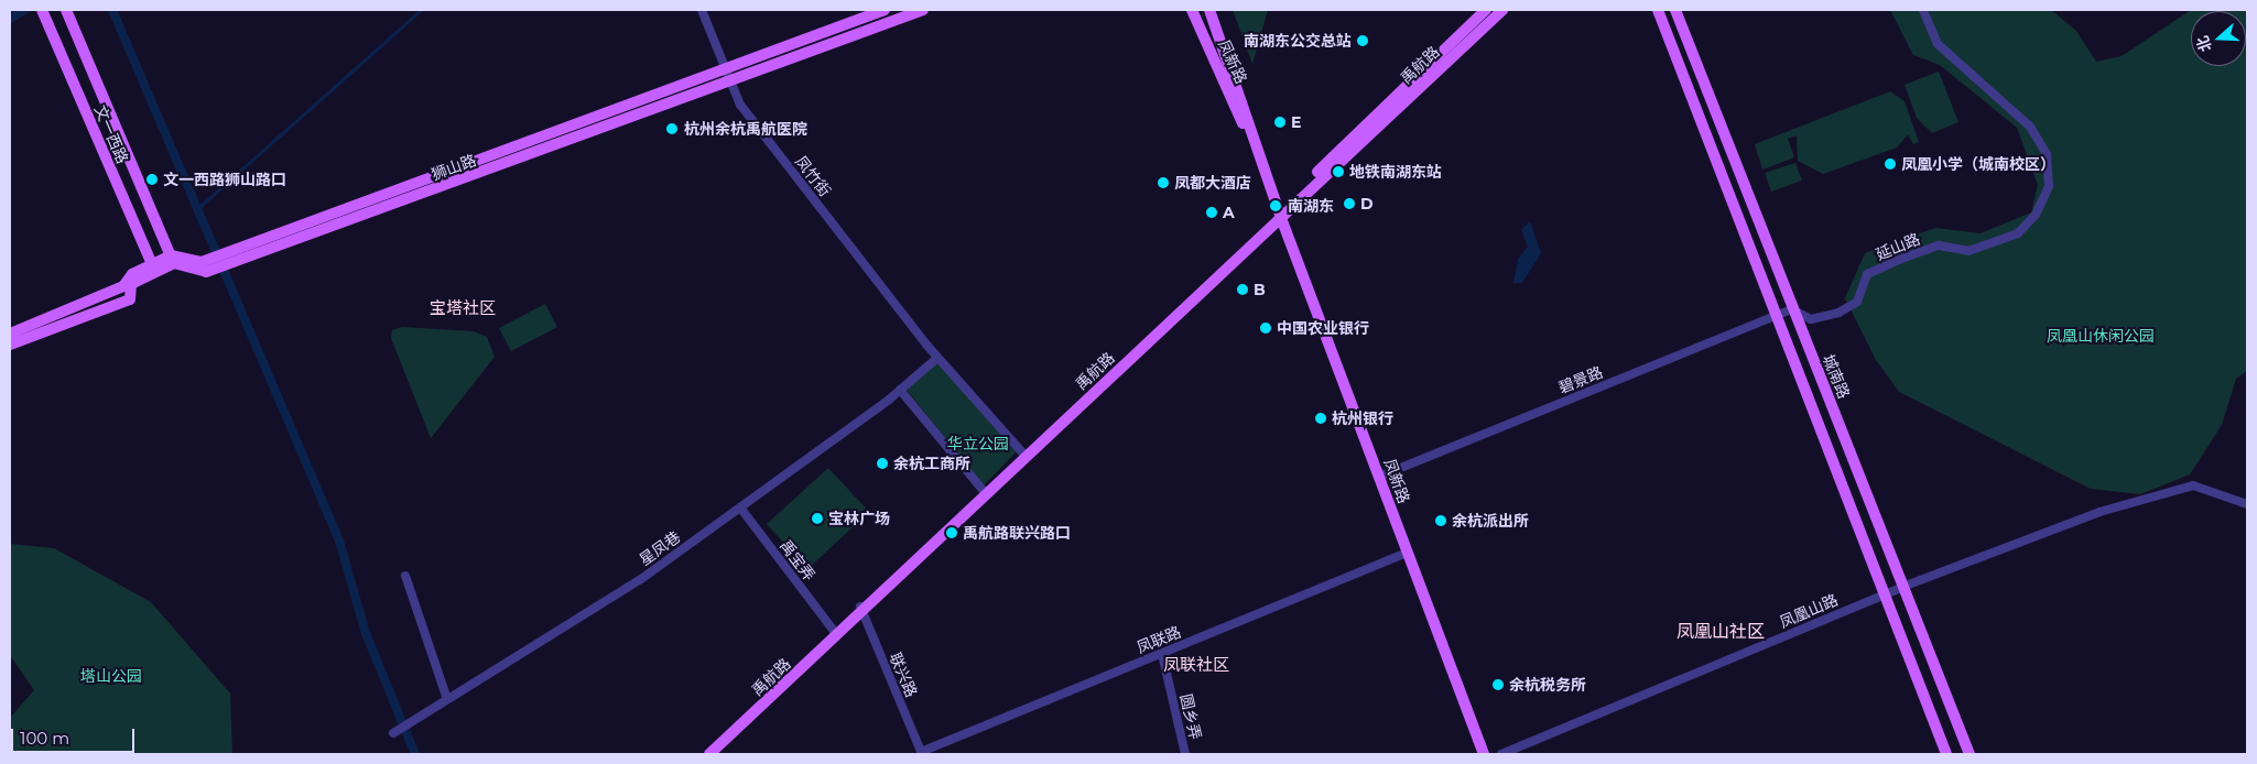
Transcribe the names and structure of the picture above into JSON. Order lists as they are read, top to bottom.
{
  "streets": {
    "main road": [
      "凤新路",
      "禹航路",
      "文一西路",
      "狮山路",
      "城南路"
    ],
    "street": [
      "凤竹街",
      "延山路",
      "碧景路",
      "星凤巷",
      "禹宝弄",
      "凤凰山路",
      "凤联路",
      "联兴路",
      "圆乡弄"
    ]
  },
  "crossings": [
    ["凤新路", "禹航路"],
    ["凤新路", "碧景路"],
    ["凤新路", "凤联路"],
    ["禹航路", "凤竹街"],
    ["禹航路", "禹宝弄"],
    ["禹航路", "联兴路"],
    ["文一西路", "狮山路"],
    ["狮山路", "凤竹街"],
    ["凤竹街", "星凤巷"],
    ["延山路", "城南路"],
    ["延山路", "碧景路"],
    ["城南路", "碧景路"],
    ["城南路", "凤凰山路"],
    ["星凤巷", "禹宝弄"],
    ["凤联路", "联兴路"],
    ["凤联路", "圆乡弄"]
  ],
  "districts": ["宝塔社区", "凤凰山社区", "凤联社区"],
  "parks": ["凤凰山休闲公园", "华立公园", "塔山公园"],
  "places": [
    "南湖东公交总站",
    "E",
    "杭州余杭禹航医院",
    "凤凰小学（城南校区）",
    "地铁南湖东站",
    "文一西路狮山路口",
    "凤都大酒店",
    "D",
    "南湖东",
    "A",
    "B",
    "中国农业银行",
    "杭州银行",
    "余杭工商所",
    "宝林广场",
    "余杭派出所",
    "禹航路联兴路口",
    "余杭税务所"
  ],
  "scale_bar": "100 m",
  "north": "left"
}
